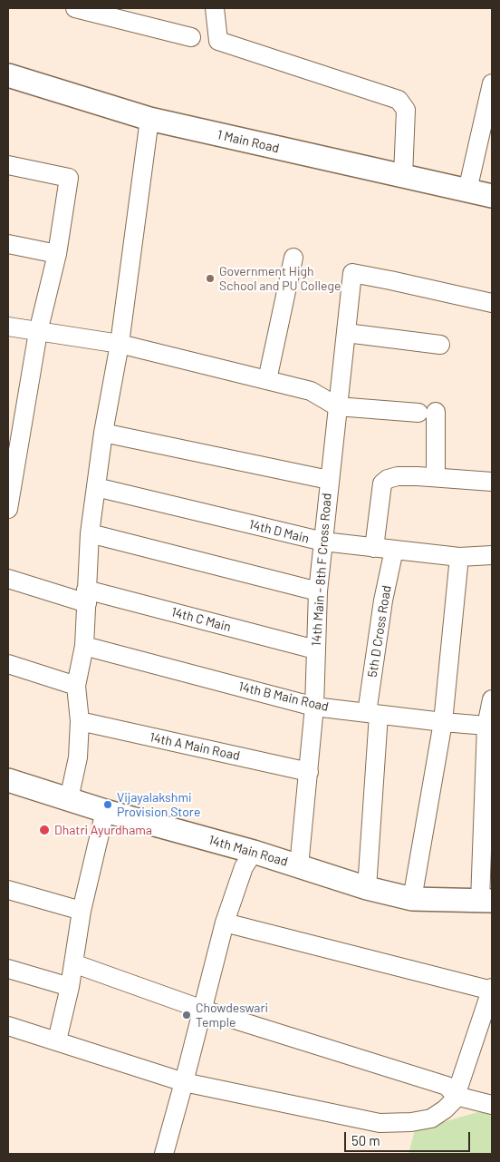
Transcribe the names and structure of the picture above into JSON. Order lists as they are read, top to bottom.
{
  "streets": {
    "street": [
      "1 Main Road",
      "14th D Main",
      "14th Main - 8th F Cross Road",
      "14th C Main",
      "5th D Cross Road",
      "14th B Main Road",
      "14th A Main Road",
      "14th Main Road"
    ]
  },
  "crossings": [
    ["14th D Main", "14th Main - 8th F Cross Road"],
    ["14th D Main", "5th D Cross Road"],
    ["14th Main - 8th F Cross Road", "14th C Main"],
    ["14th Main - 8th F Cross Road", "14th B Main Road"],
    ["14th Main - 8th F Cross Road", "14th A Main Road"],
    ["14th Main - 8th F Cross Road", "14th Main Road"],
    ["5th D Cross Road", "14th B Main Road"],
    ["5th D Cross Road", "14th Main Road"]
  ],
  "places": [
    "Government High School and PU College",
    "Vijayalakshmi Provision Store",
    "Dhatri Ayurdhama",
    "Chowdeswari Temple"
  ],
  "scale_bar": "50 m"
}
